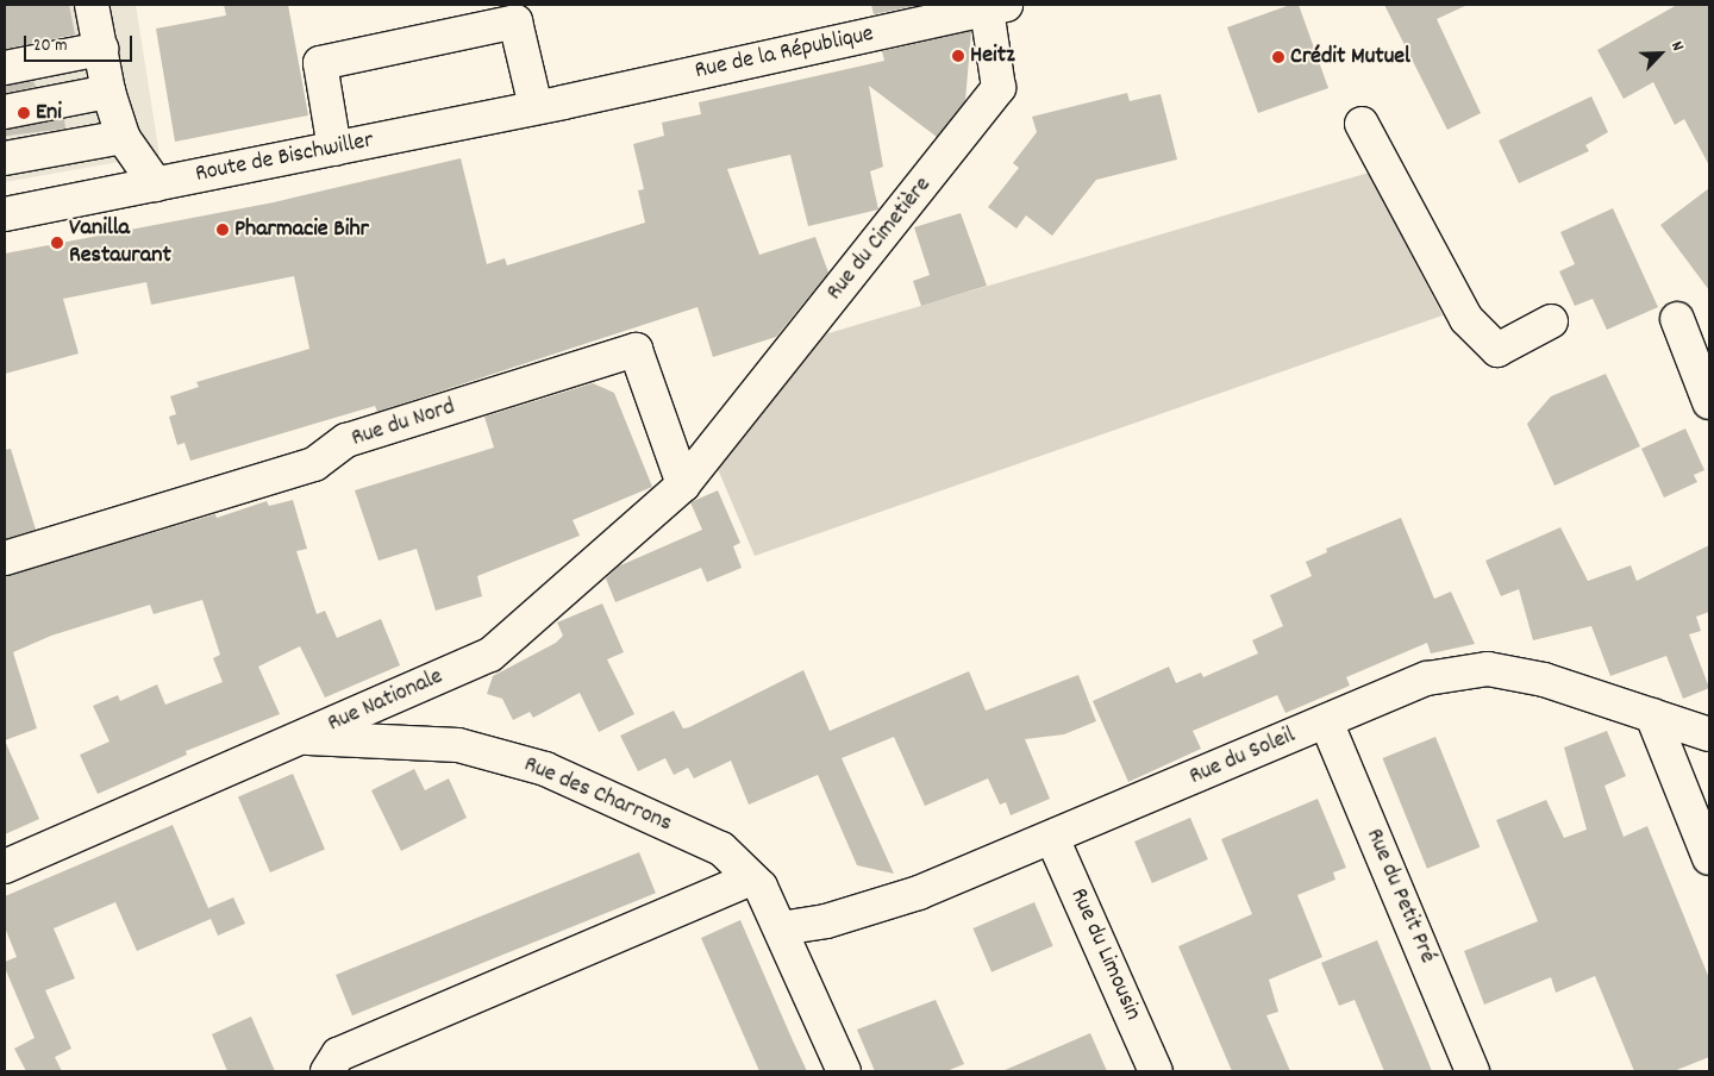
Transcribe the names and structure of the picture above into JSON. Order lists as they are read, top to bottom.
{
  "streets": {
    "street": [
      "Rue de la République",
      "Route de Bischwiller",
      "Rue du Cimetière",
      "Rue du Nord",
      "Rue Nationale",
      "Rue du Soleil",
      "Rue des Charrons",
      "Rue du Petit Pré",
      "Rue du Limousin"
    ]
  },
  "crossings": [
    ["Rue de la République", "Route de Bischwiller"],
    ["Rue de la République", "Rue du Cimetière"],
    ["Rue du Cimetière", "Rue Nationale"],
    ["Rue du Nord", "Rue Nationale"],
    ["Rue Nationale", "Rue des Charrons"],
    ["Rue du Soleil", "Rue des Charrons"],
    ["Rue du Soleil", "Rue du Petit Pré"],
    ["Rue du Soleil", "Rue du Limousin"]
  ],
  "places": [
    "Heitz",
    "Crédit Mutuel",
    "Eni",
    "Pharmacie Bihr",
    "Vanilla Restaurant"
  ],
  "scale_bar": "20 m",
  "north": "top right"
}
